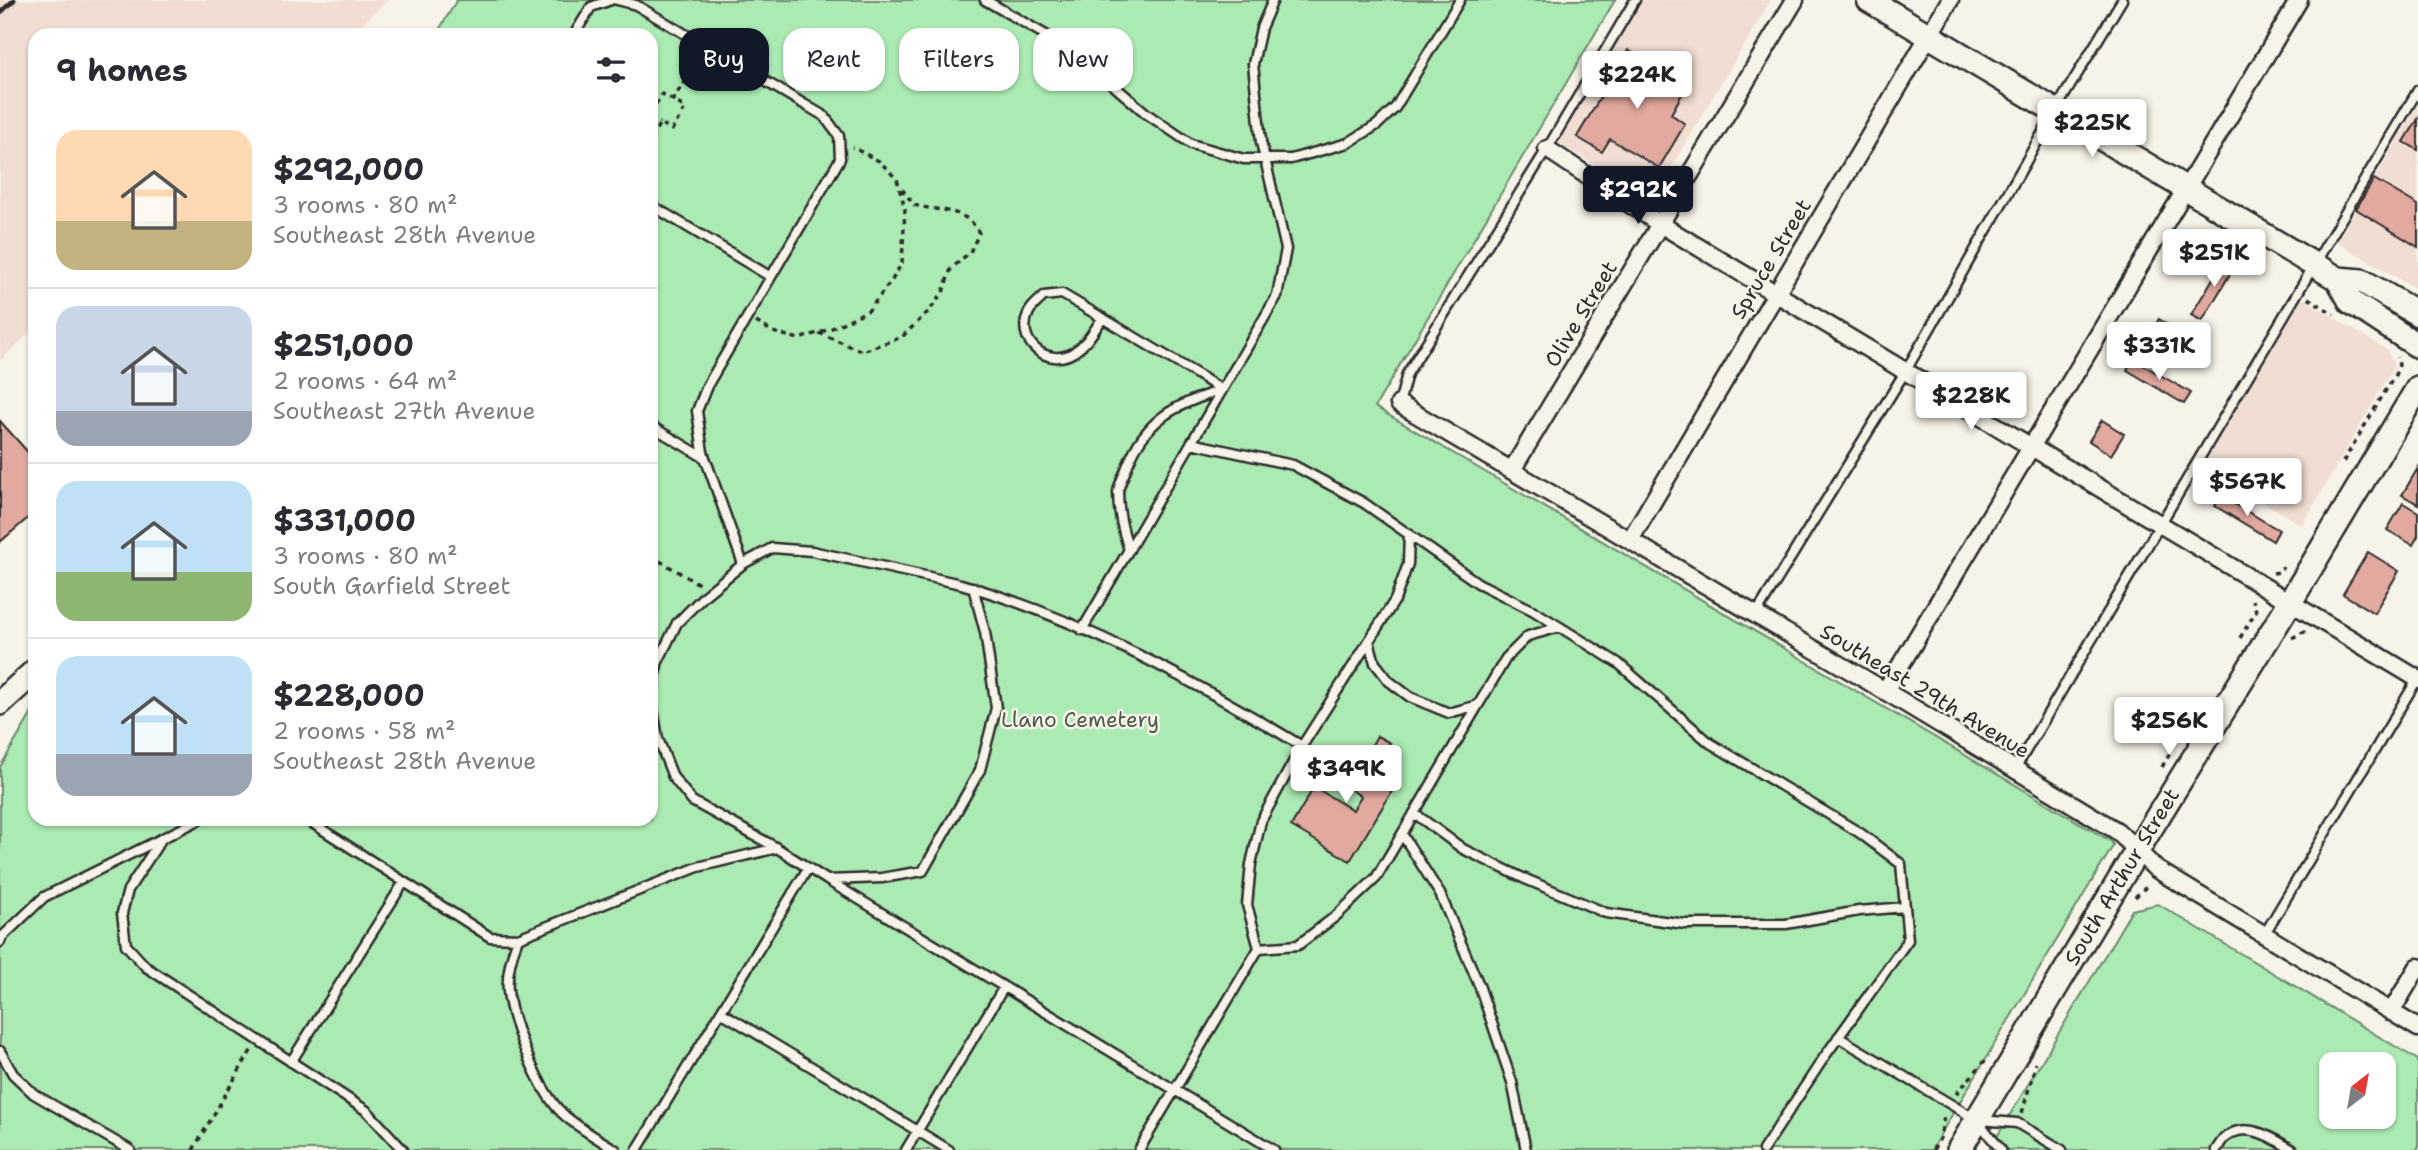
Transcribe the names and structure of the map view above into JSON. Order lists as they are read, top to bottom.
{
  "streets": {
    "main road": ["South Arthur Street"],
    "street": ["Spruce Street", "Olive Street", "Southeast 29th Avenue"]
  },
  "crossings": [
    ["Spruce Street", "Southeast 29th Avenue"],
    ["Olive Street", "Southeast 29th Avenue"],
    ["Southeast 29th Avenue", "South Arthur Street"]
  ],
  "parks": ["Llano Cemetery"],
  "north": "top right",
  "page": {
    "chip": [
      "Buy",
      "Rent",
      "Filters",
      "New"
    ],
    "heading": "9 homes",
    "price": [
      "$224K",
      "$225K",
      "$292K",
      "$251K",
      "$331K",
      "$228K",
      "$567K",
      "$256K",
      "$349K"
    ],
    "list": [
      {
        "name": "$292,000",
        "note": "3 rooms · 80 m² · Southeast 28th Avenue"
      },
      {
        "name": "$251,000",
        "note": "2 rooms · 64 m² · Southeast 27th Avenue"
      },
      {
        "name": "$331,000",
        "note": "3 rooms · 80 m² · South Garfield Street"
      },
      {
        "name": "$228,000",
        "note": "2 rooms · 58 m² · Southeast 28th Avenue"
      }
    ]
  }
}
